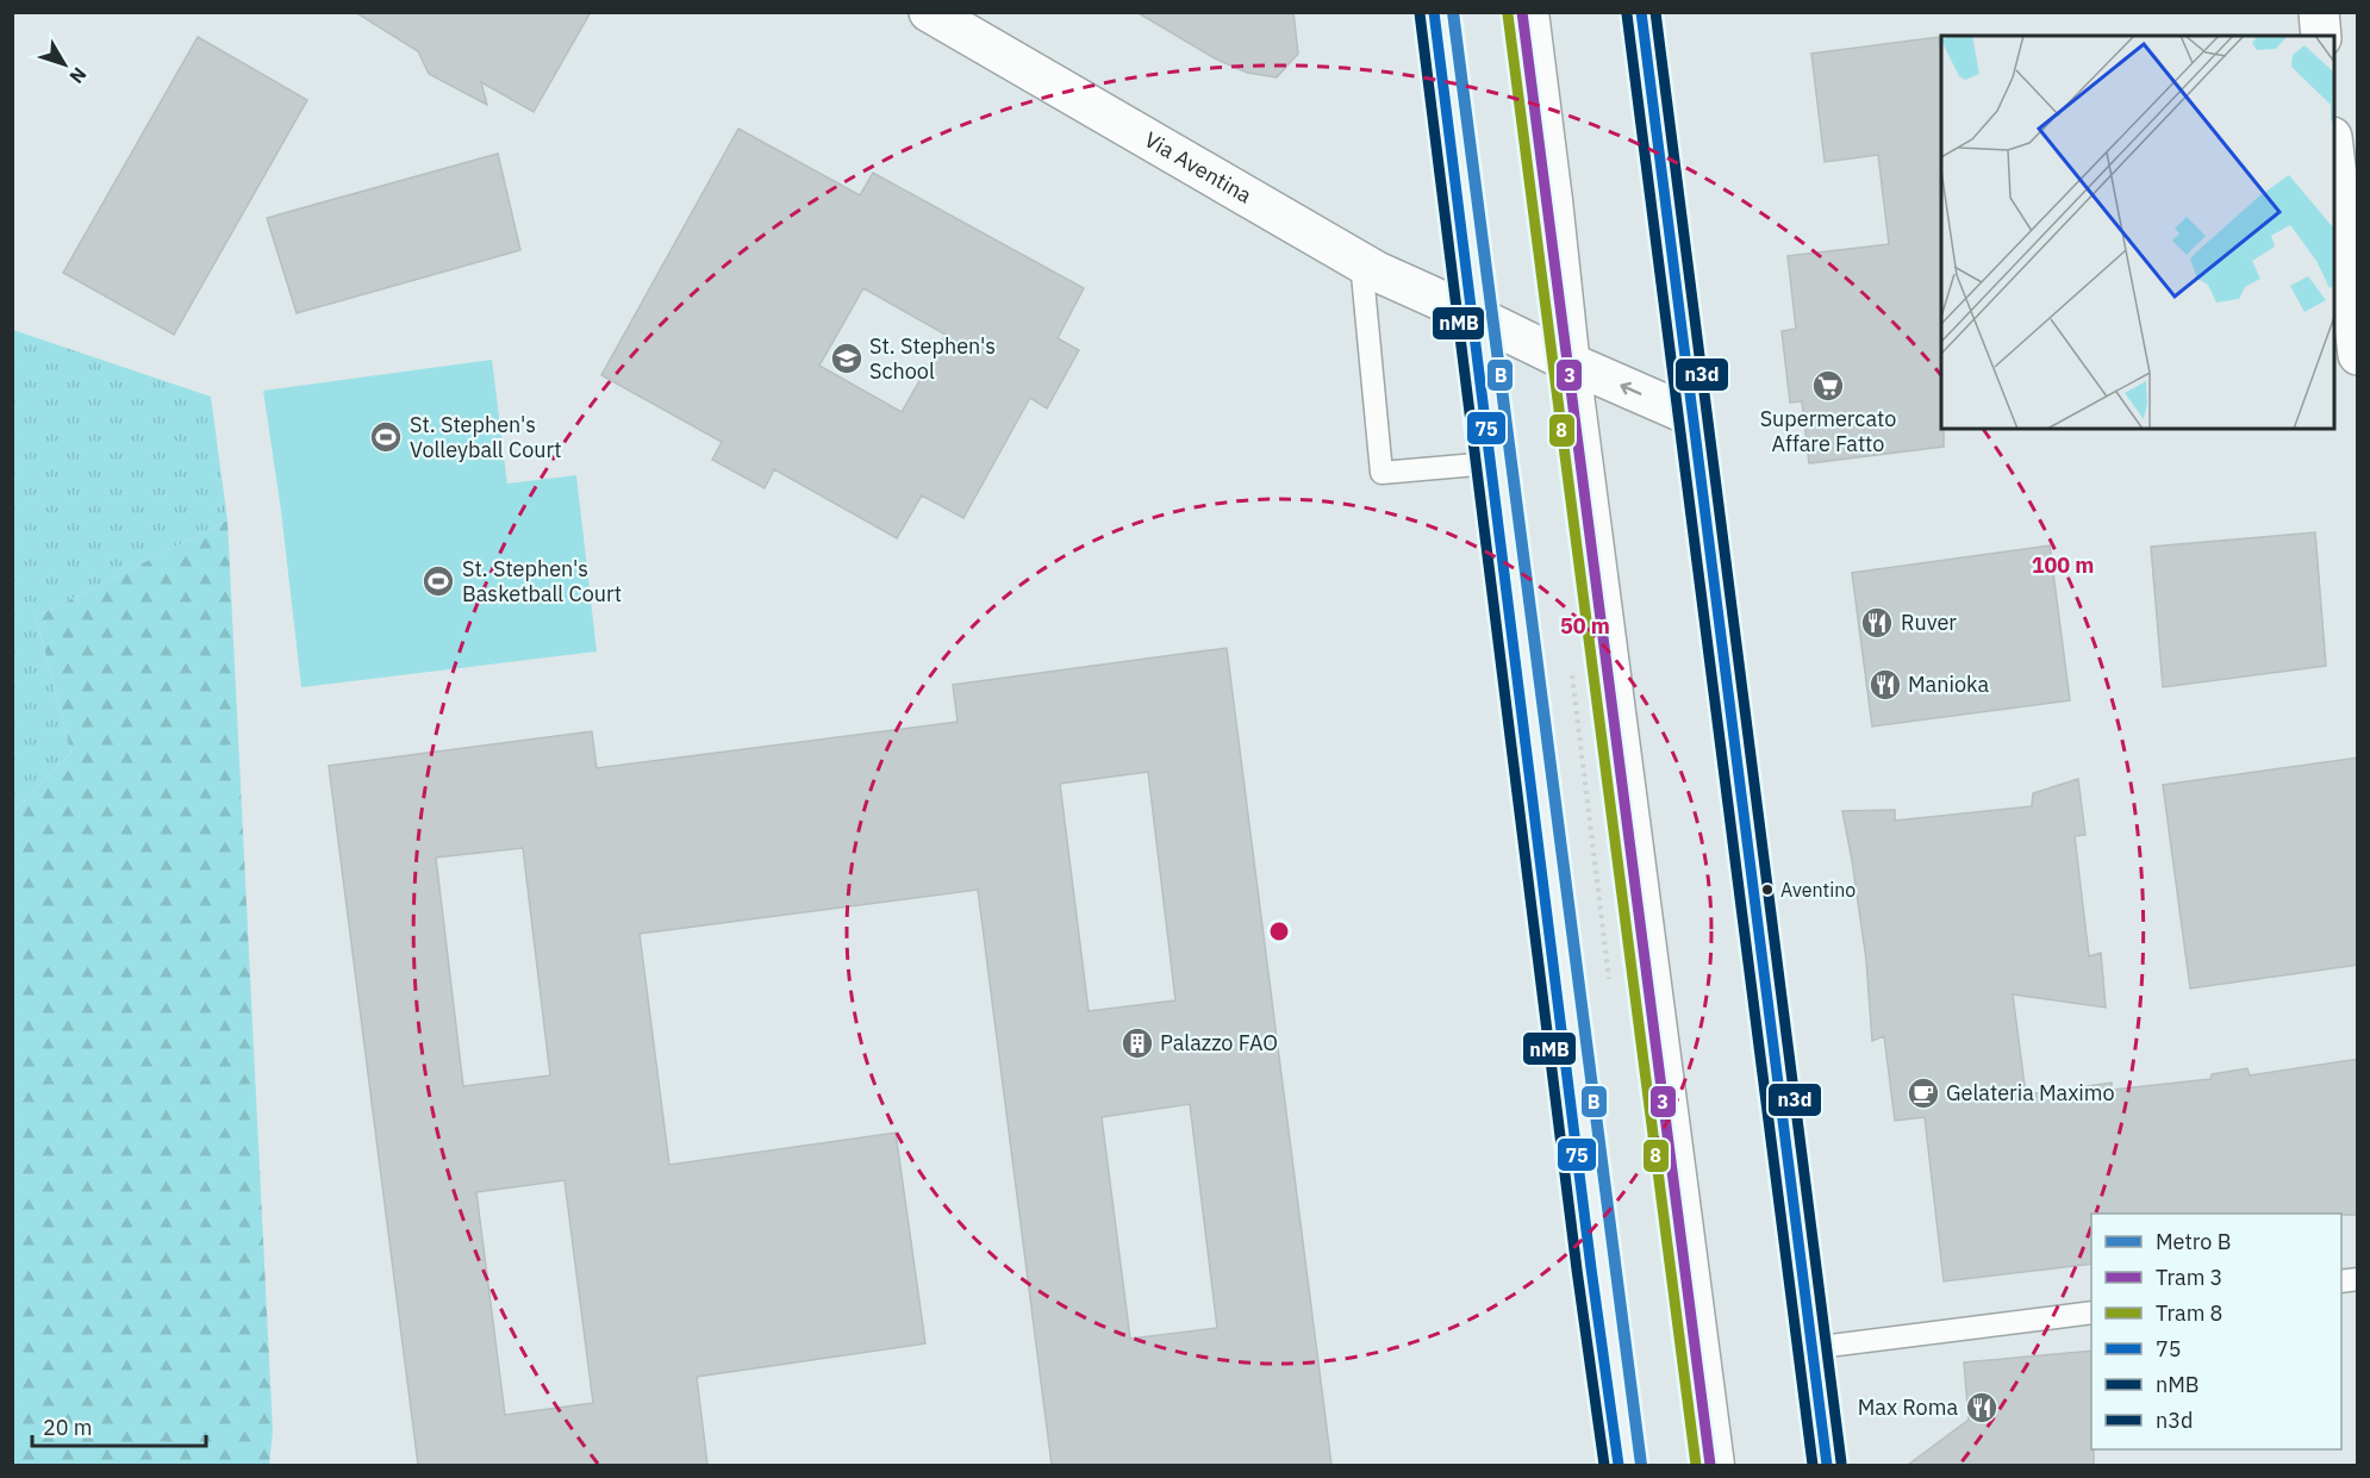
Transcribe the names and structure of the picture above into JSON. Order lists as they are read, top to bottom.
{
  "streets": {
    "street": ["Via Aventina"]
  },
  "places": {
    "school or university": ["St. Stephen's School"],
    "supermarket": ["Supermercato Affare Fatto"],
    "sports": ["St. Stephen's Volleyball Court", "St. Stephen's Basketball Court"],
    "restaurant": ["Ruver", "Manioka", "Max Roma"],
    "other": ["Aventino"],
    "building": ["Palazzo FAO"],
    "cafe": ["Gelateria Maximo"]
  },
  "lines": [
    "metro line B",
    "tram line 3",
    "transit line 75",
    "transit line n3d",
    "transit line nMB",
    "tram line 8"
  ],
  "legend": [
    "Metro B",
    "Tram 3",
    "Tram 8",
    "75",
    "nMB",
    "n3d"
  ],
  "scale_bar": "20 m",
  "north": "bottom right",
  "rings": ["100 m", "50 m"]
}
